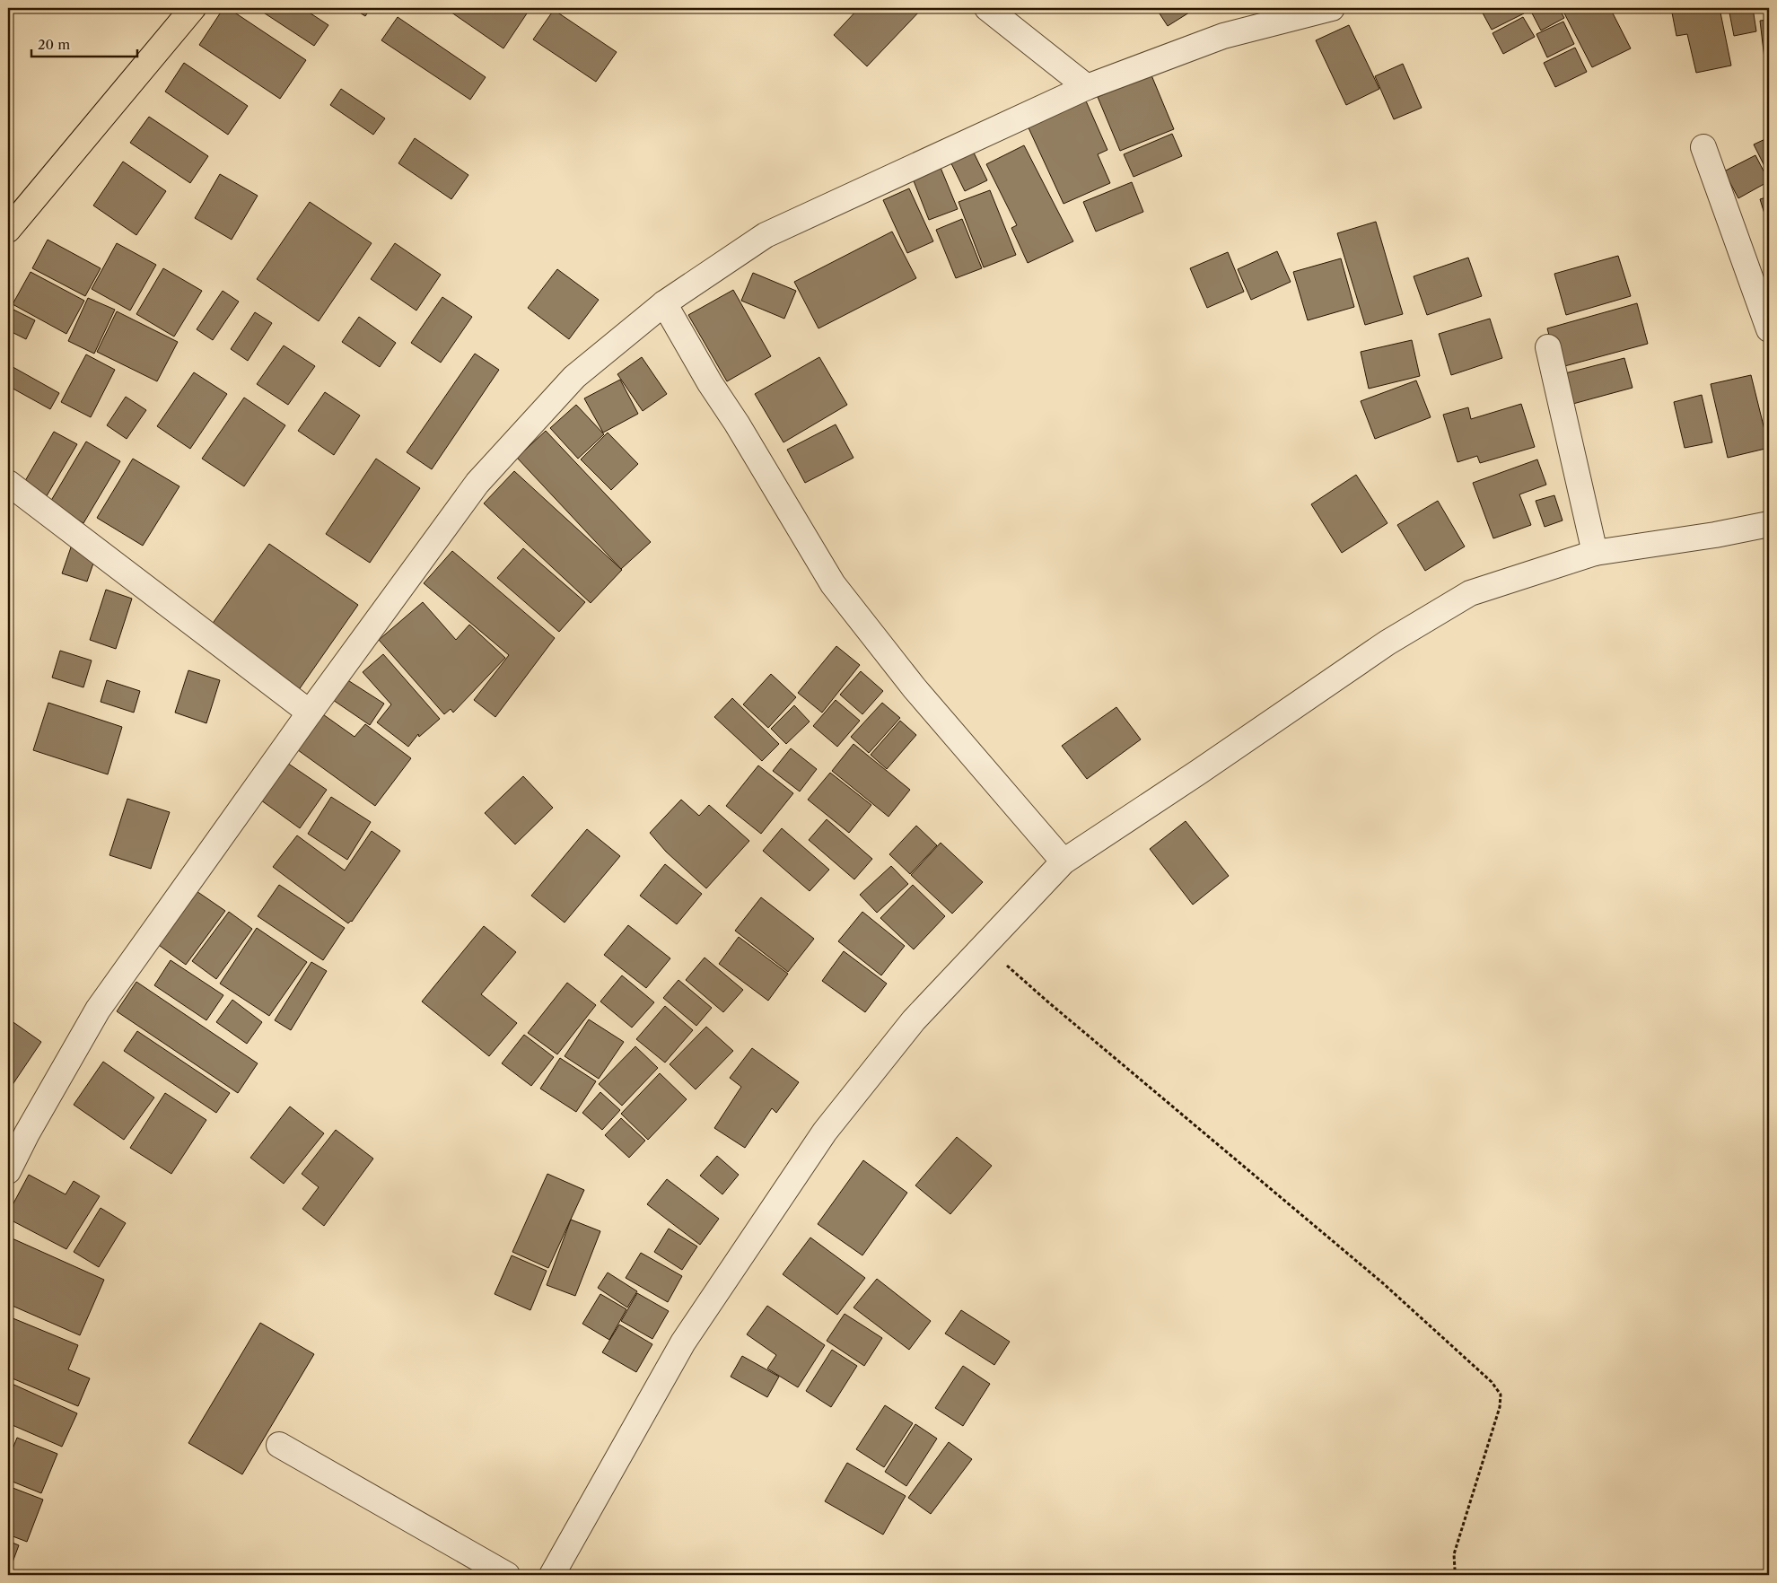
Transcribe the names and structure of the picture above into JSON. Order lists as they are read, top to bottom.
{
  "scale_bar": "20 m"
}
